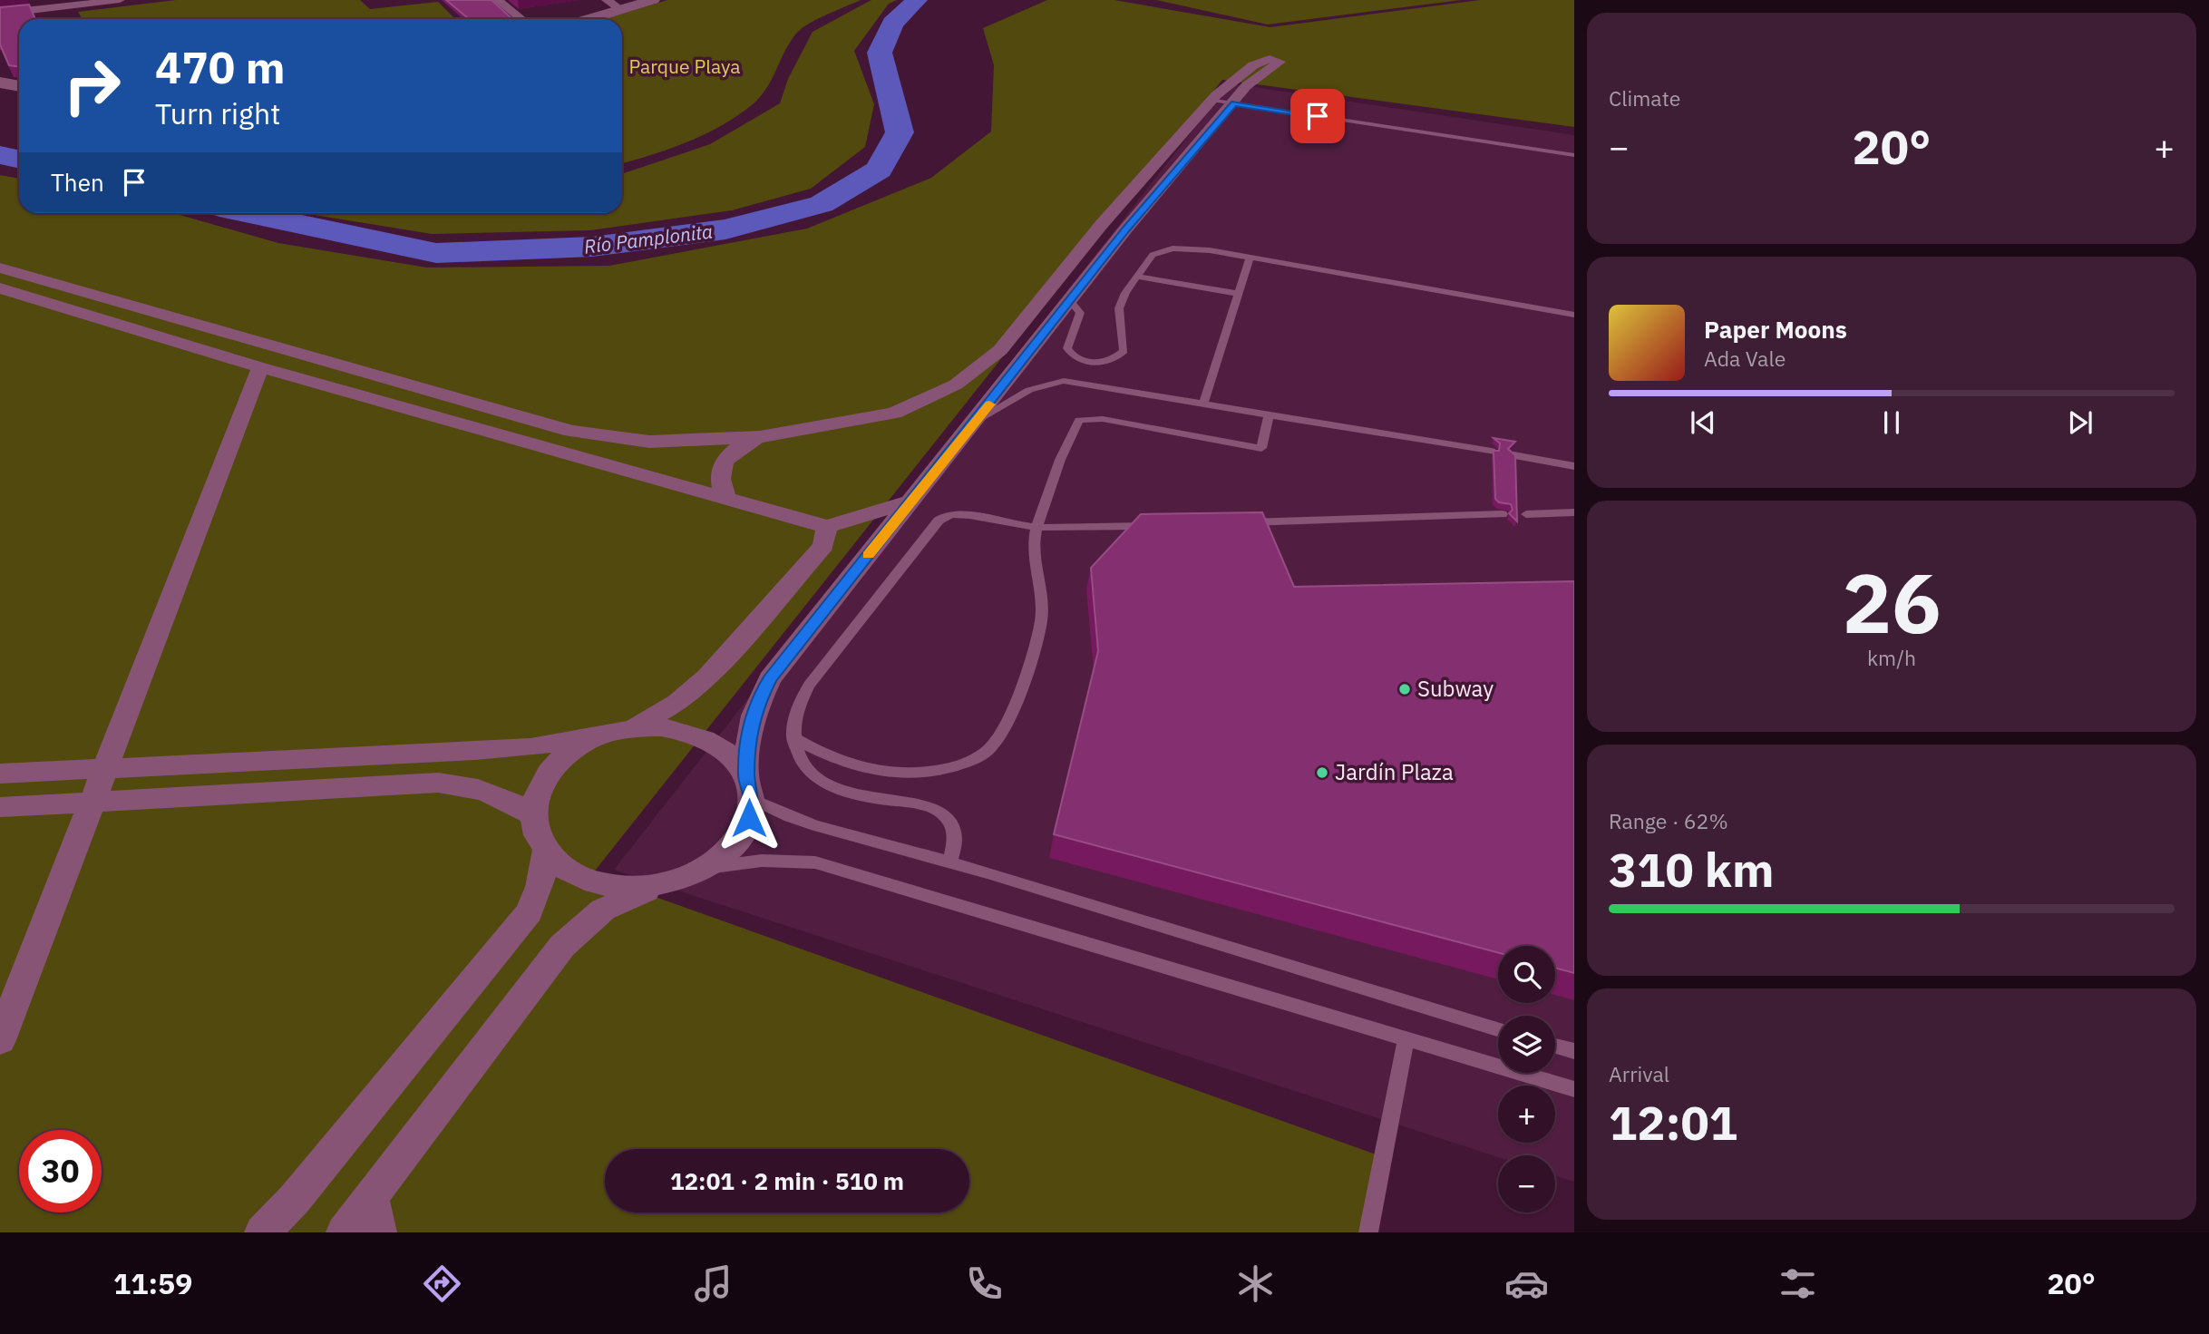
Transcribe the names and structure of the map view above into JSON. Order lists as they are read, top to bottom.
{
  "water": ["Río Pamplonita"],
  "parks": ["Parque Playa"],
  "places": ["Subway", "Jardín Plaza"],
  "page": {
    "tile": [
      "Climate",
      ["26", "km/h"],
      ["Range · 62%", "310 km"],
      ["Arrival", "12:01"]
    ],
    "turn": ["470 m", "Turn right"],
    "heat": ["−", "20°", "+"],
    "then": "Then",
    "song": ["Paper Moons", "Ada Vale"],
    "map_buttons": ["+", "−"],
    "limit": "30",
    "trip": "12:01 · 2 min · 510 m",
    "tabs": ["11:59", "20°"]
  }
}
